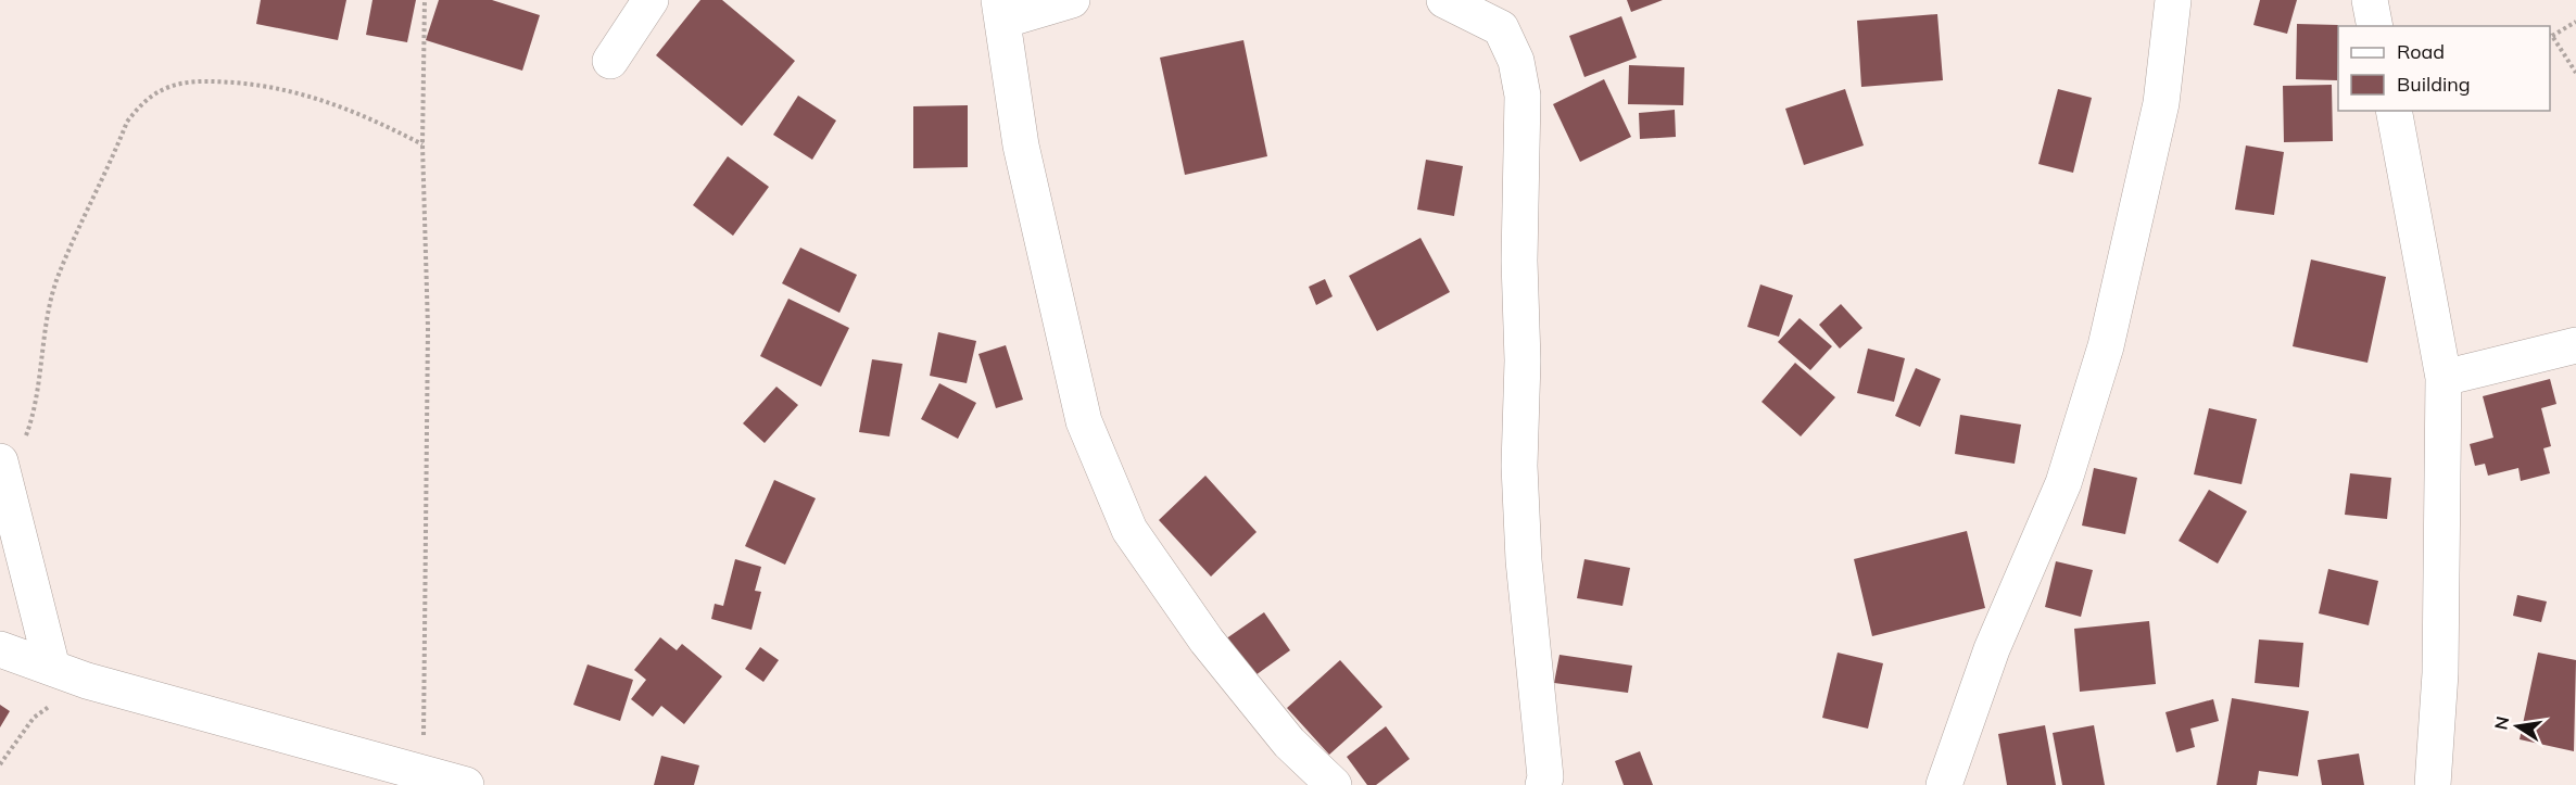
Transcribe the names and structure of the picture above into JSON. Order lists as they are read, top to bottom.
{
  "legend": ["Road", "Building"],
  "north": "left"
}
